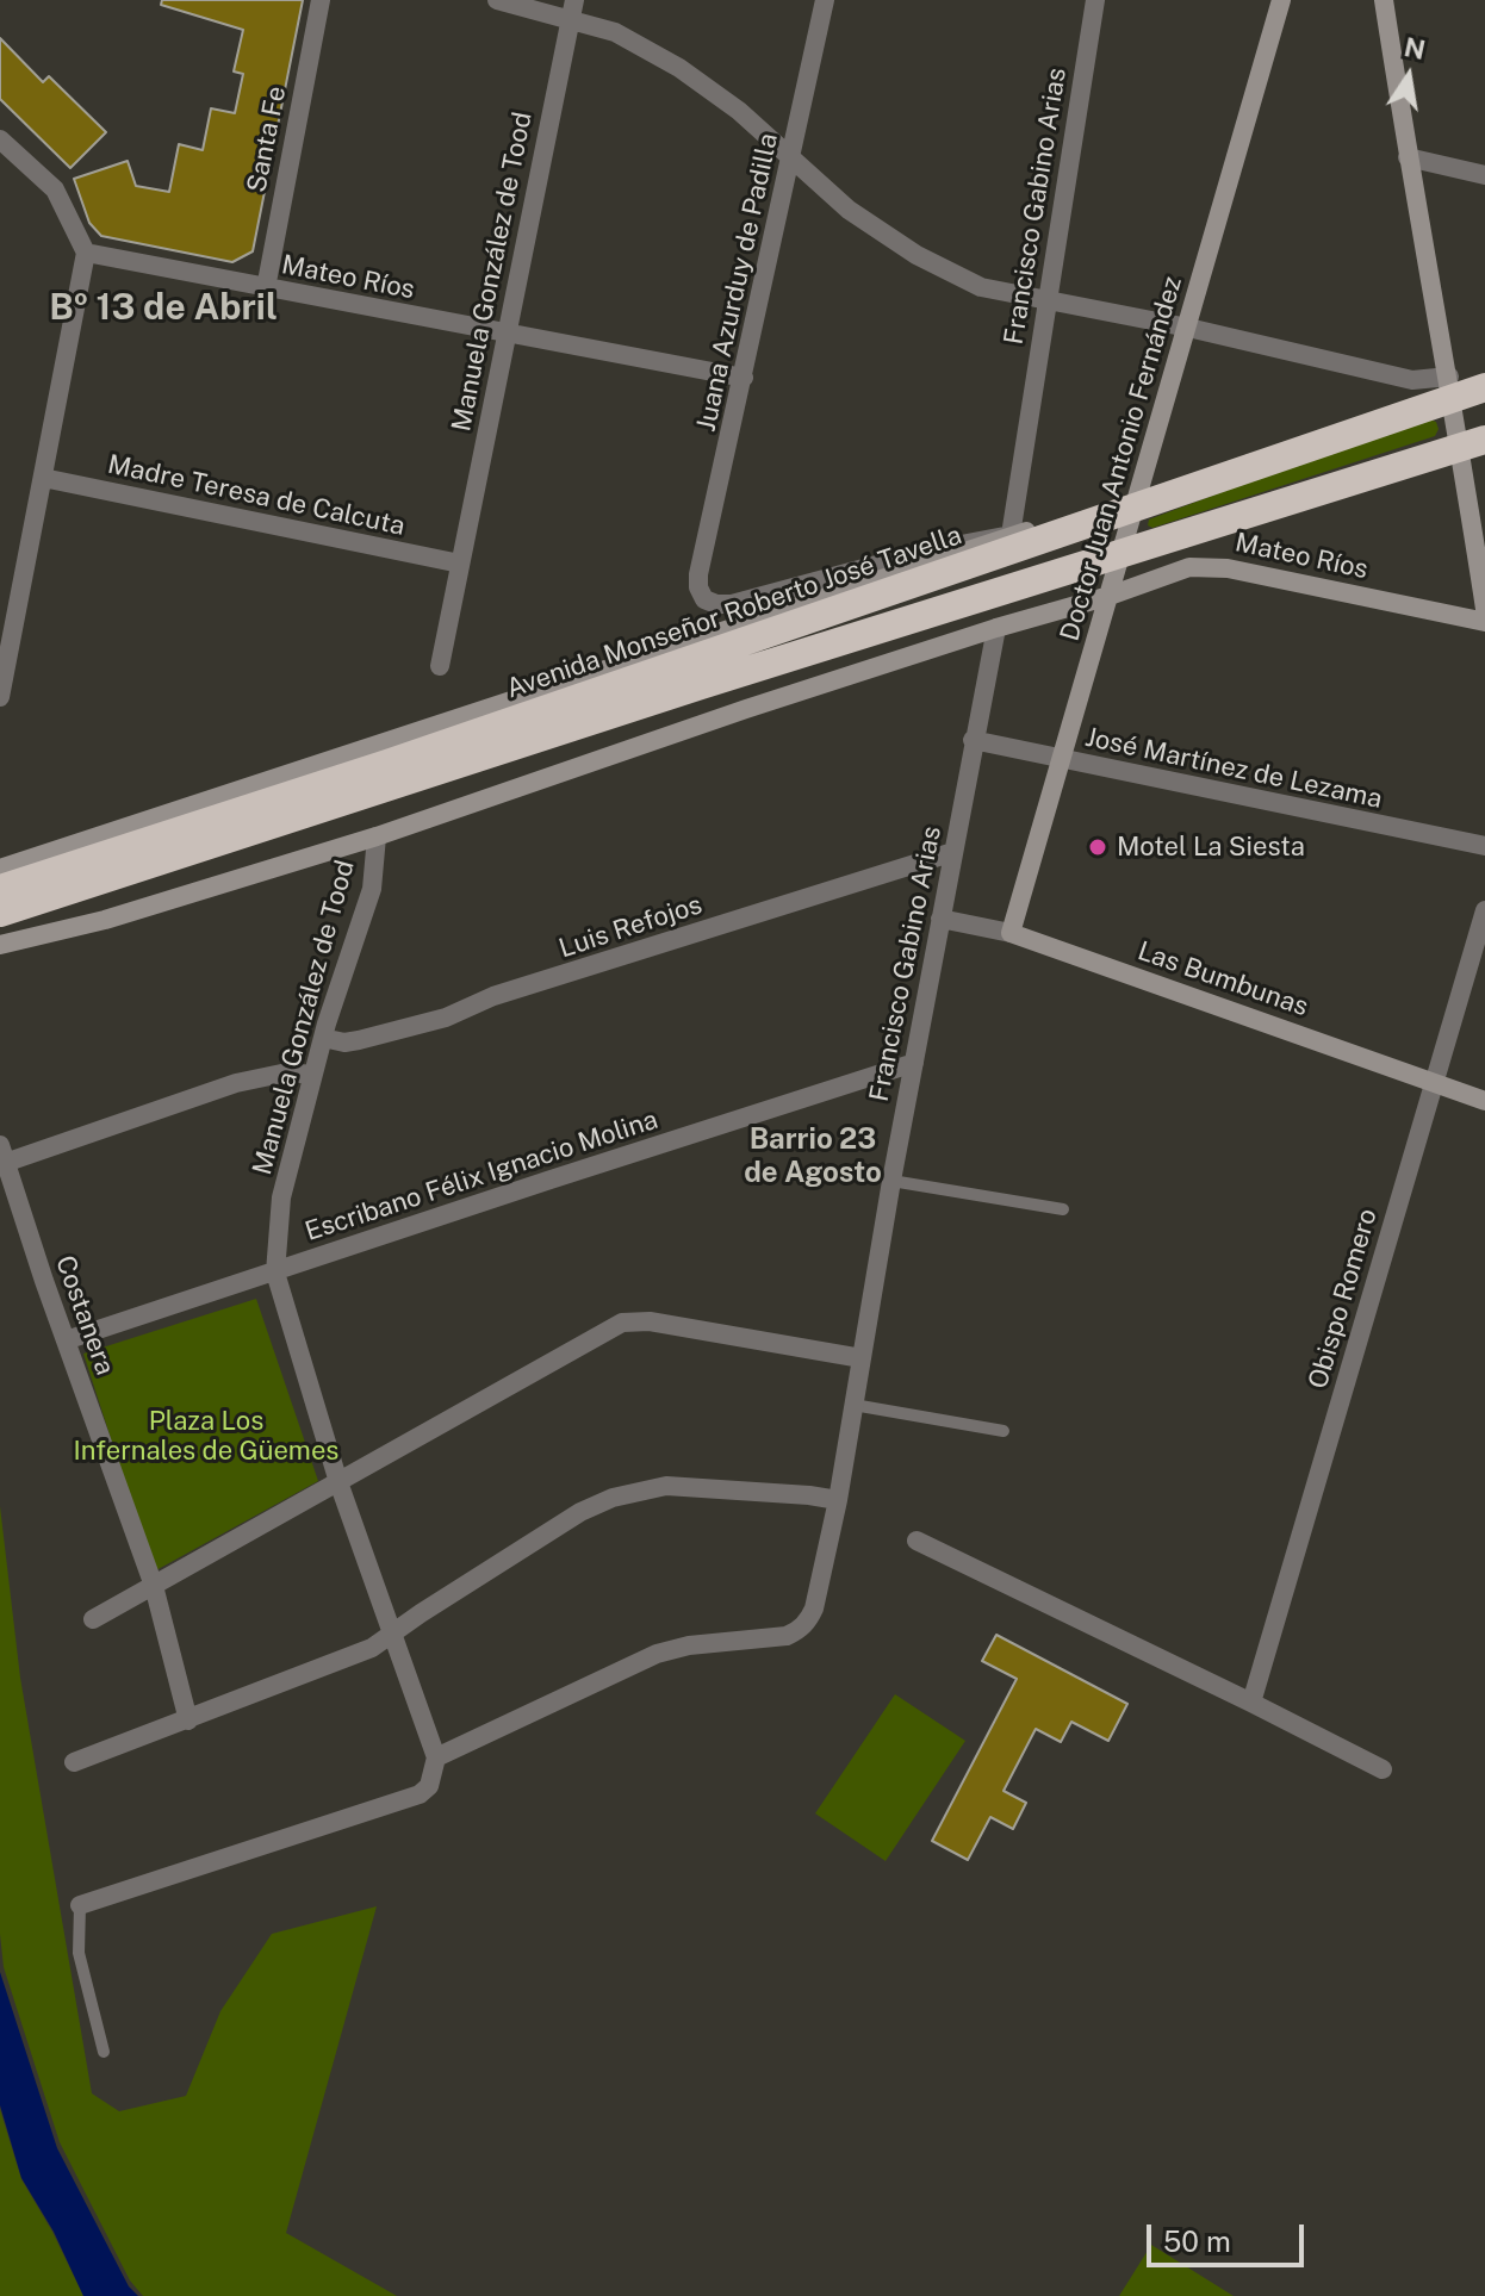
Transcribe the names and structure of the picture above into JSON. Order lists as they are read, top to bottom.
{
  "streets": {
    "highway": ["Avenida Monseñor Roberto José Tavella"],
    "street": [
      "Santa Fe",
      "Francisco Gabino Arias",
      "Manuela González de Tood",
      "Mateo Ríos",
      "Juana Azurduy de Padilla",
      "Doctor Juan Antonio Fernández",
      "Madre Teresa de Calcuta",
      "José Martínez de Lezama",
      "Luis Refojos",
      "Las Bumbunas",
      "Escribano Félix Ignacio Molina",
      "Obispo Romero",
      "Costanera"
    ]
  },
  "crossings": [
    ["Santa Fe", "Mateo Ríos"],
    ["Francisco Gabino Arias", "Manuela González de Tood"],
    ["Francisco Gabino Arias", "Mateo Ríos"],
    ["Francisco Gabino Arias", "Juana Azurduy de Padilla"],
    ["Francisco Gabino Arias", "José Martínez de Lezama"],
    ["Francisco Gabino Arias", "Luis Refojos"],
    ["Francisco Gabino Arias", "Las Bumbunas"],
    ["Francisco Gabino Arias", "Escribano Félix Ignacio Molina"],
    ["Manuela González de Tood", "Mateo Ríos"],
    ["Manuela González de Tood", "Madre Teresa de Calcuta"],
    ["Manuela González de Tood", "Luis Refojos"],
    ["Manuela González de Tood", "Escribano Félix Ignacio Molina"],
    ["Mateo Ríos", "Juana Azurduy de Padilla"],
    ["Mateo Ríos", "Doctor Juan Antonio Fernández"],
    ["Doctor Juan Antonio Fernández", "Avenida Monseñor Roberto José Tavella"],
    ["Doctor Juan Antonio Fernández", "José Martínez de Lezama"],
    ["Doctor Juan Antonio Fernández", "Las Bumbunas"],
    ["Las Bumbunas", "Obispo Romero"],
    ["Escribano Félix Ignacio Molina", "Costanera"]
  ],
  "districts": ["Bº 13 de Abril", "Barrio 23 de Agosto"],
  "parks": ["Plaza Los Infernales de Güemes"],
  "places": ["Motel La Siesta"],
  "scale_bar": "50 m",
  "north": "top"
}
